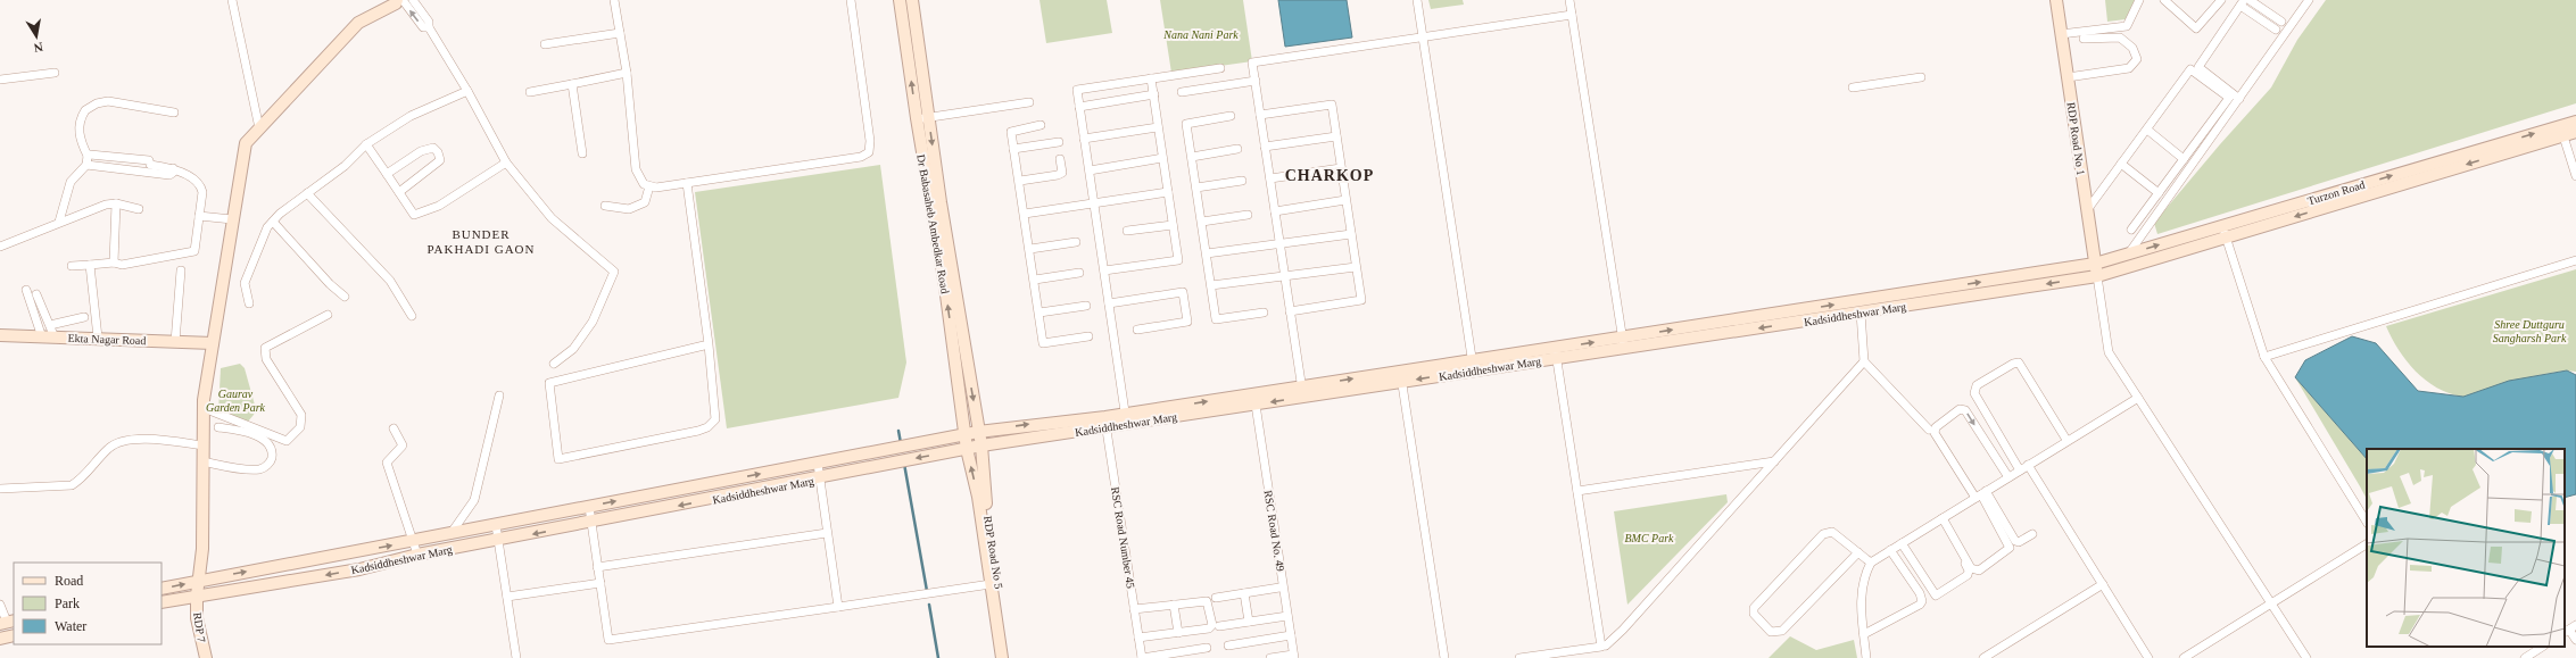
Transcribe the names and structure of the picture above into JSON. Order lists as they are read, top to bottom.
{
  "streets": {
    "street": [
      "RDP Road No 1",
      "Turzon Road",
      "Dr Babasaheb Ambedkar Road",
      "Kadsiddheshwar Marg",
      "Ekta Nagar Road",
      "RSC Road No. 49",
      "RSC Road Number 45",
      "RDP Road No 5",
      "RDP 7"
    ]
  },
  "crossings": [
    ["RDP Road No 1", "Turzon Road"],
    ["RDP Road No 1", "Kadsiddheshwar Marg"],
    ["Turzon Road", "Kadsiddheshwar Marg"],
    ["Dr Babasaheb Ambedkar Road", "Kadsiddheshwar Marg"],
    ["Dr Babasaheb Ambedkar Road", "RDP Road No 5"],
    ["Kadsiddheshwar Marg", "RSC Road No. 49"],
    ["Kadsiddheshwar Marg", "RSC Road Number 45"],
    ["Kadsiddheshwar Marg", "RDP Road No 5"],
    ["Kadsiddheshwar Marg", "RDP 7"],
    ["Ekta Nagar Road", "RDP 7"]
  ],
  "districts": ["CHARKOP", "BUNDER PAKHADI GAON"],
  "parks": [
    "Nana Nani Park",
    "Shree Duttguru Sangharsh Park",
    "Gaurav Garden Park",
    "BMC Park"
  ],
  "legend": ["Road", "Park", "Water"],
  "north": "bottom"
}
